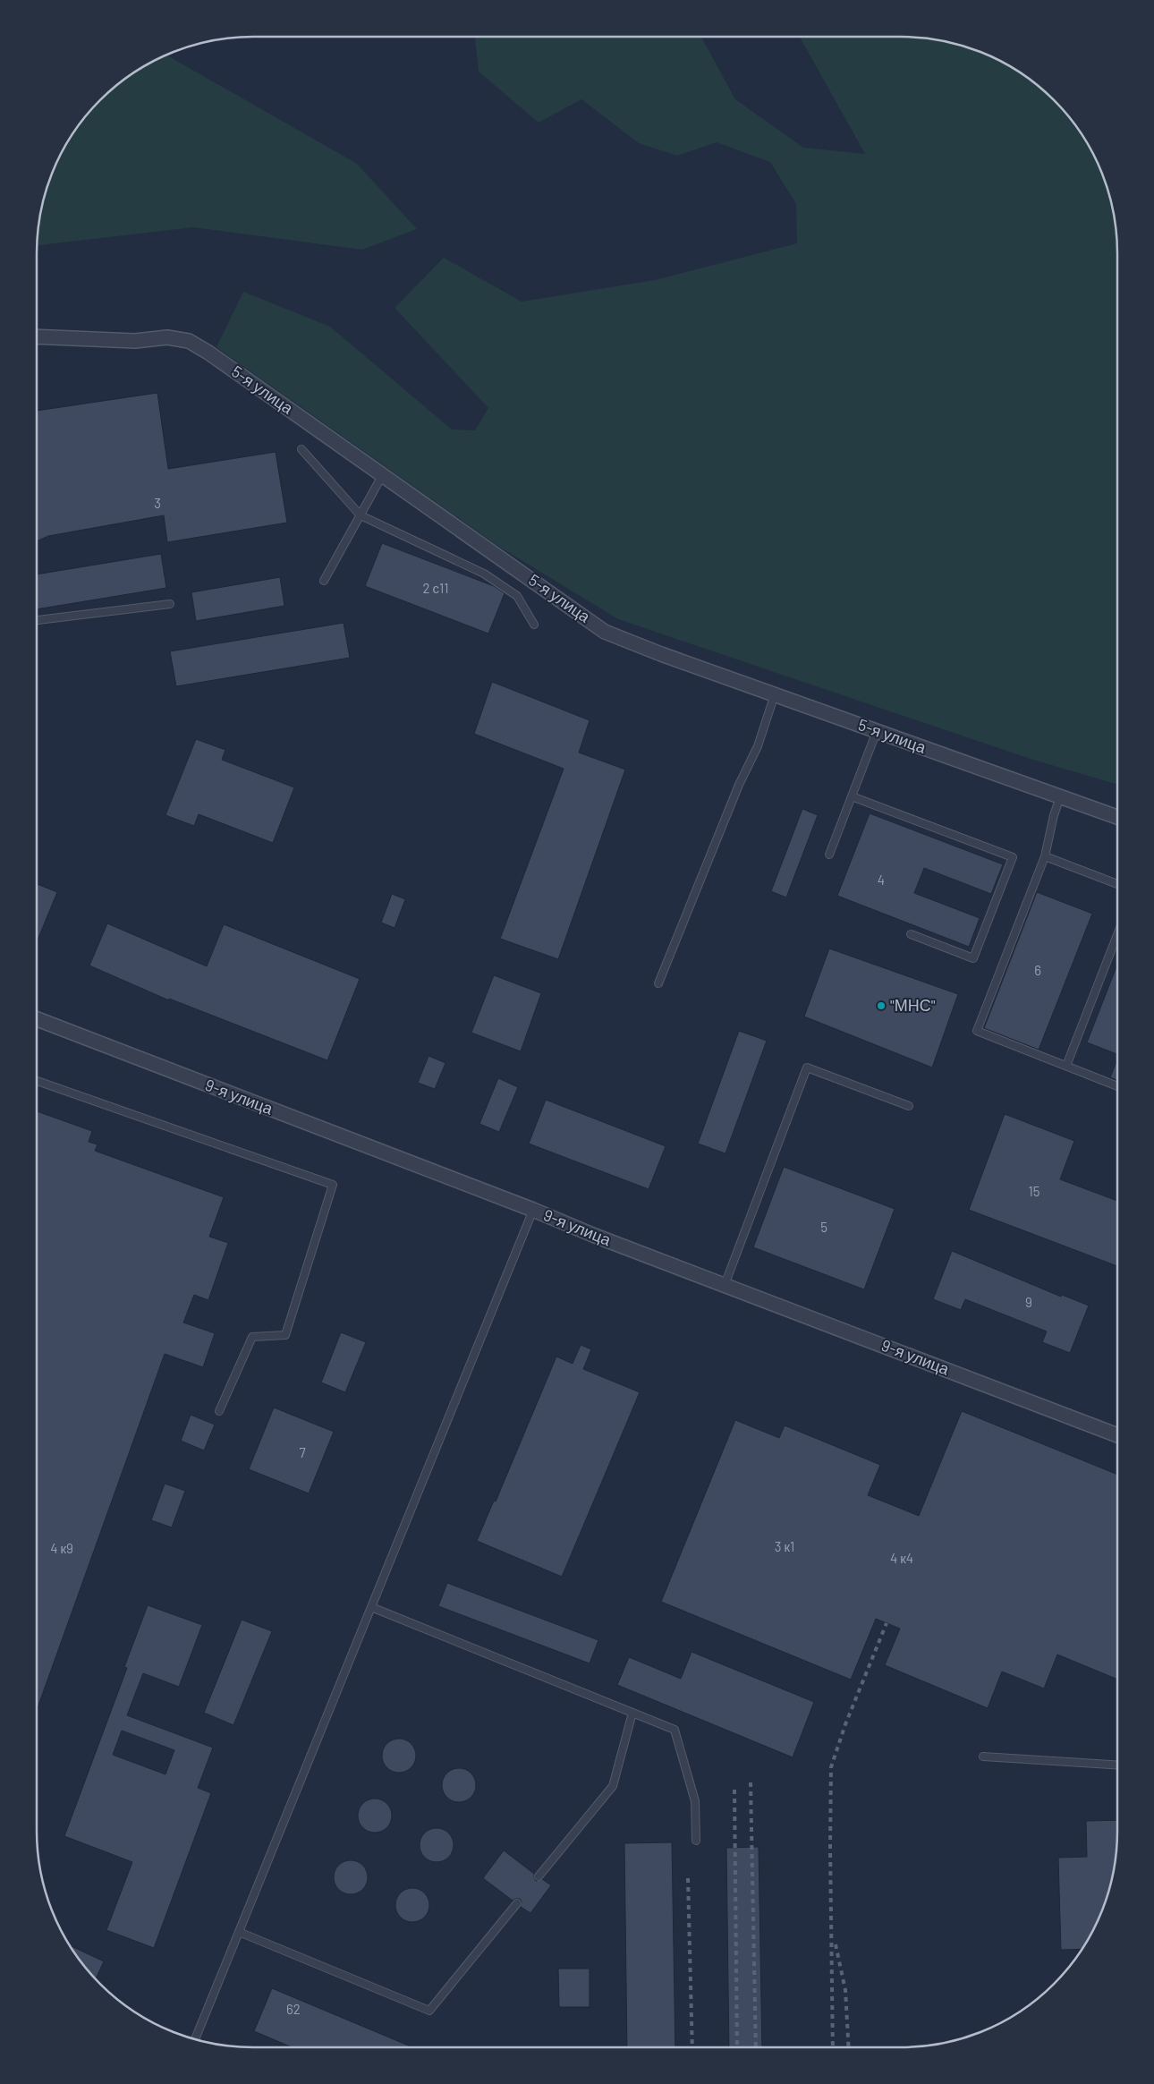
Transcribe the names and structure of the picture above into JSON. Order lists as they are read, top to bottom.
{
  "streets": {
    "street": ["5-я улица", "9-я улица"]
  },
  "places": ["\"МНС\""],
  "house_numbers": [
    "3",
    "2 с11",
    "4",
    "6",
    "15",
    "5",
    "9",
    "7",
    "3 к1",
    "4 к9",
    "4 к4",
    "62"
  ]
}
